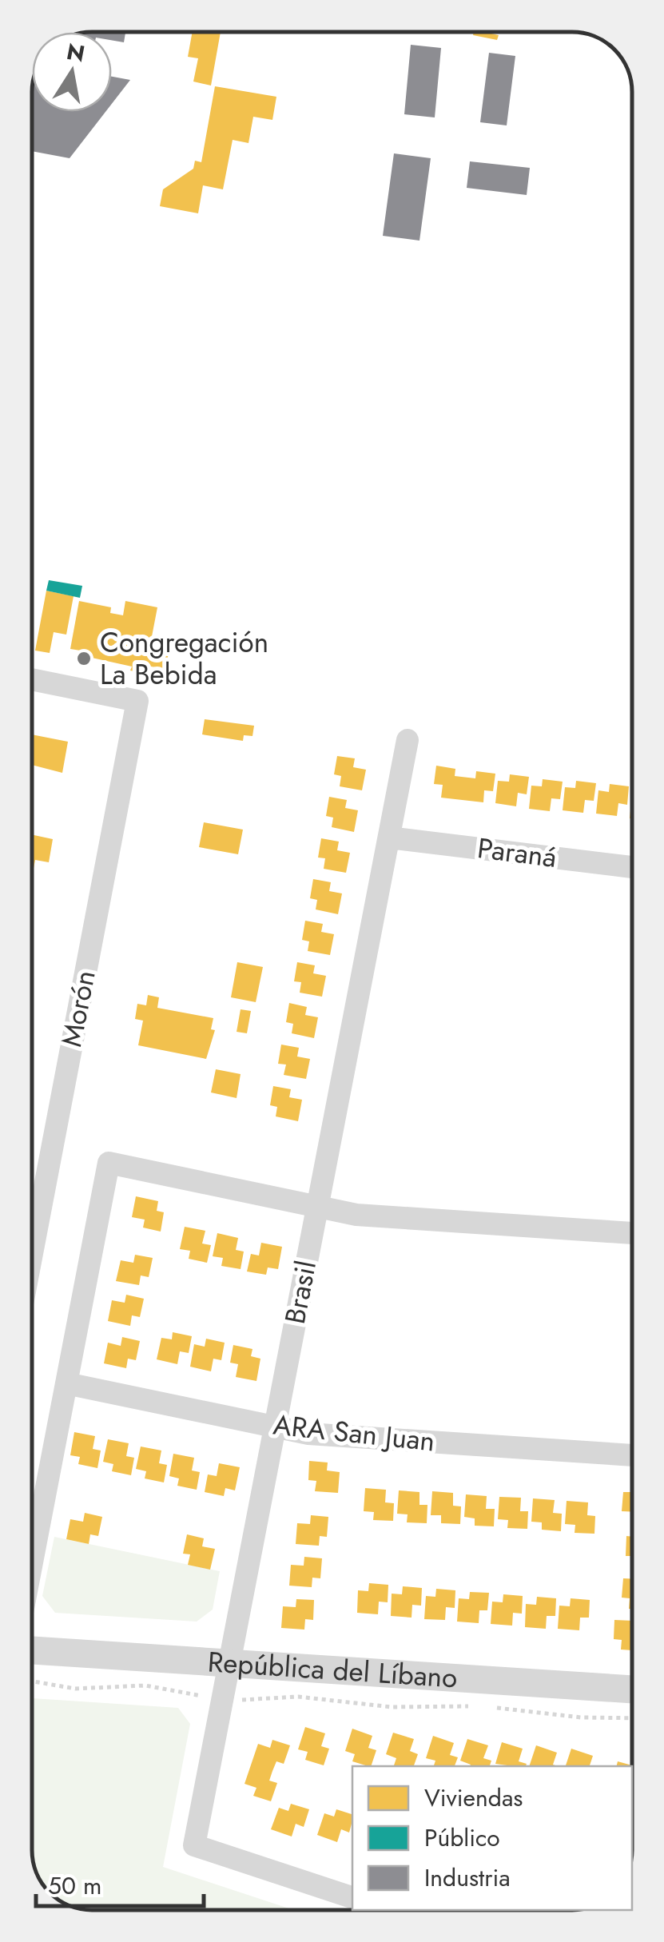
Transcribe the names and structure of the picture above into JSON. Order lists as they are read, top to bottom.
{
  "streets": {
    "street": [
      "Paraná",
      "Morón",
      "Brasil",
      "ARA San Juan",
      "República del Líbano"
    ]
  },
  "crossings": [
    ["Paraná", "Brasil"],
    ["Brasil", "ARA San Juan"],
    ["Brasil", "República del Líbano"]
  ],
  "places": ["Congregación La Bebida"],
  "legend": ["Viviendas", "Público", "Industria"],
  "scale_bar": "50 m",
  "north": "top"
}
